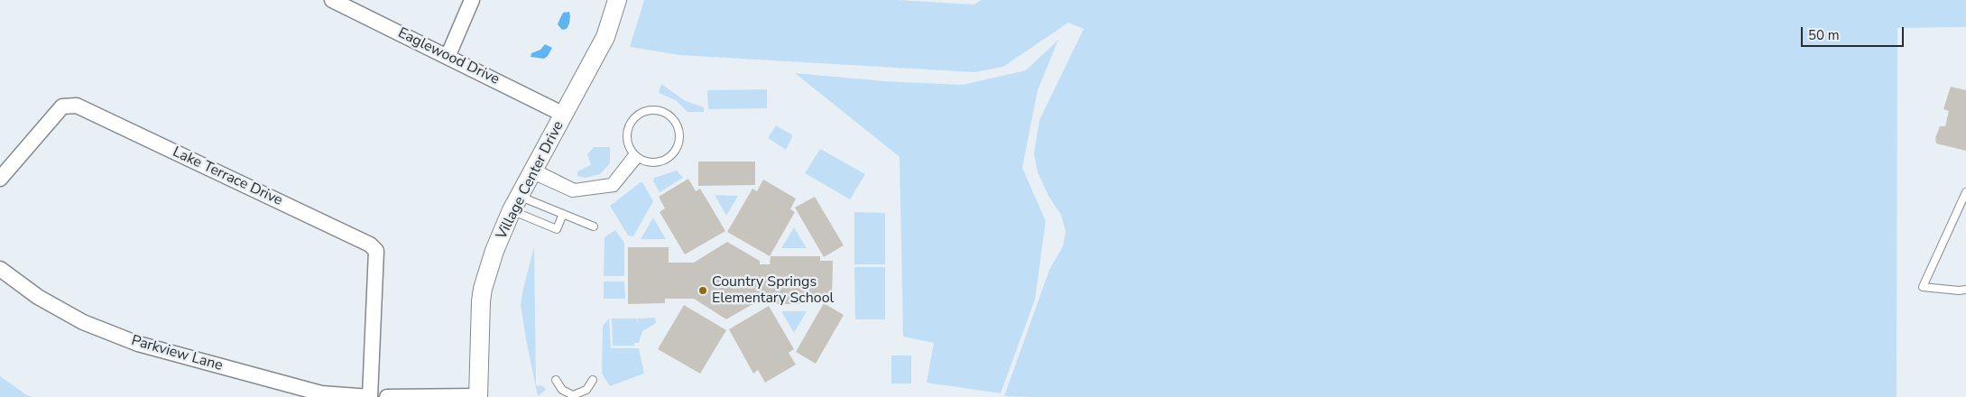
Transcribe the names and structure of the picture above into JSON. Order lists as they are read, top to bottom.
{
  "streets": {
    "street": [
      "Eaglewood Drive",
      "Lake Terrace Drive",
      "Village Center Drive",
      "Parkview Lane"
    ]
  },
  "crossings": [
    ["Eaglewood Drive", "Village Center Drive"],
    ["Lake Terrace Drive", "Parkview Lane"]
  ],
  "places": ["Country Springs Elementary School"],
  "scale_bar": "50 m"
}
